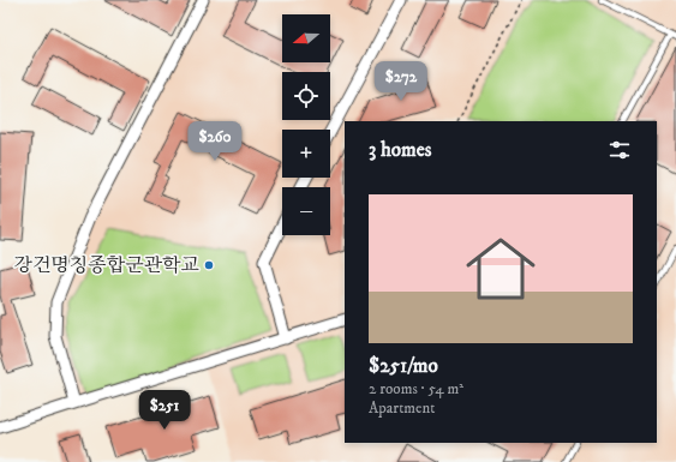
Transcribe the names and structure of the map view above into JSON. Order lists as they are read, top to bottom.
{
  "places": ["강건명칭종합군관학교"],
  "north": "left",
  "page": {
    "map_buttons": ["+", "−"],
    "price": ["$272", "$260", "$251"],
    "heading": "3 homes",
    "list": [
      {
        "name": "$251/mo",
        "note": "2 rooms · 54 m² · Apartment"
      }
    ]
  }
}
